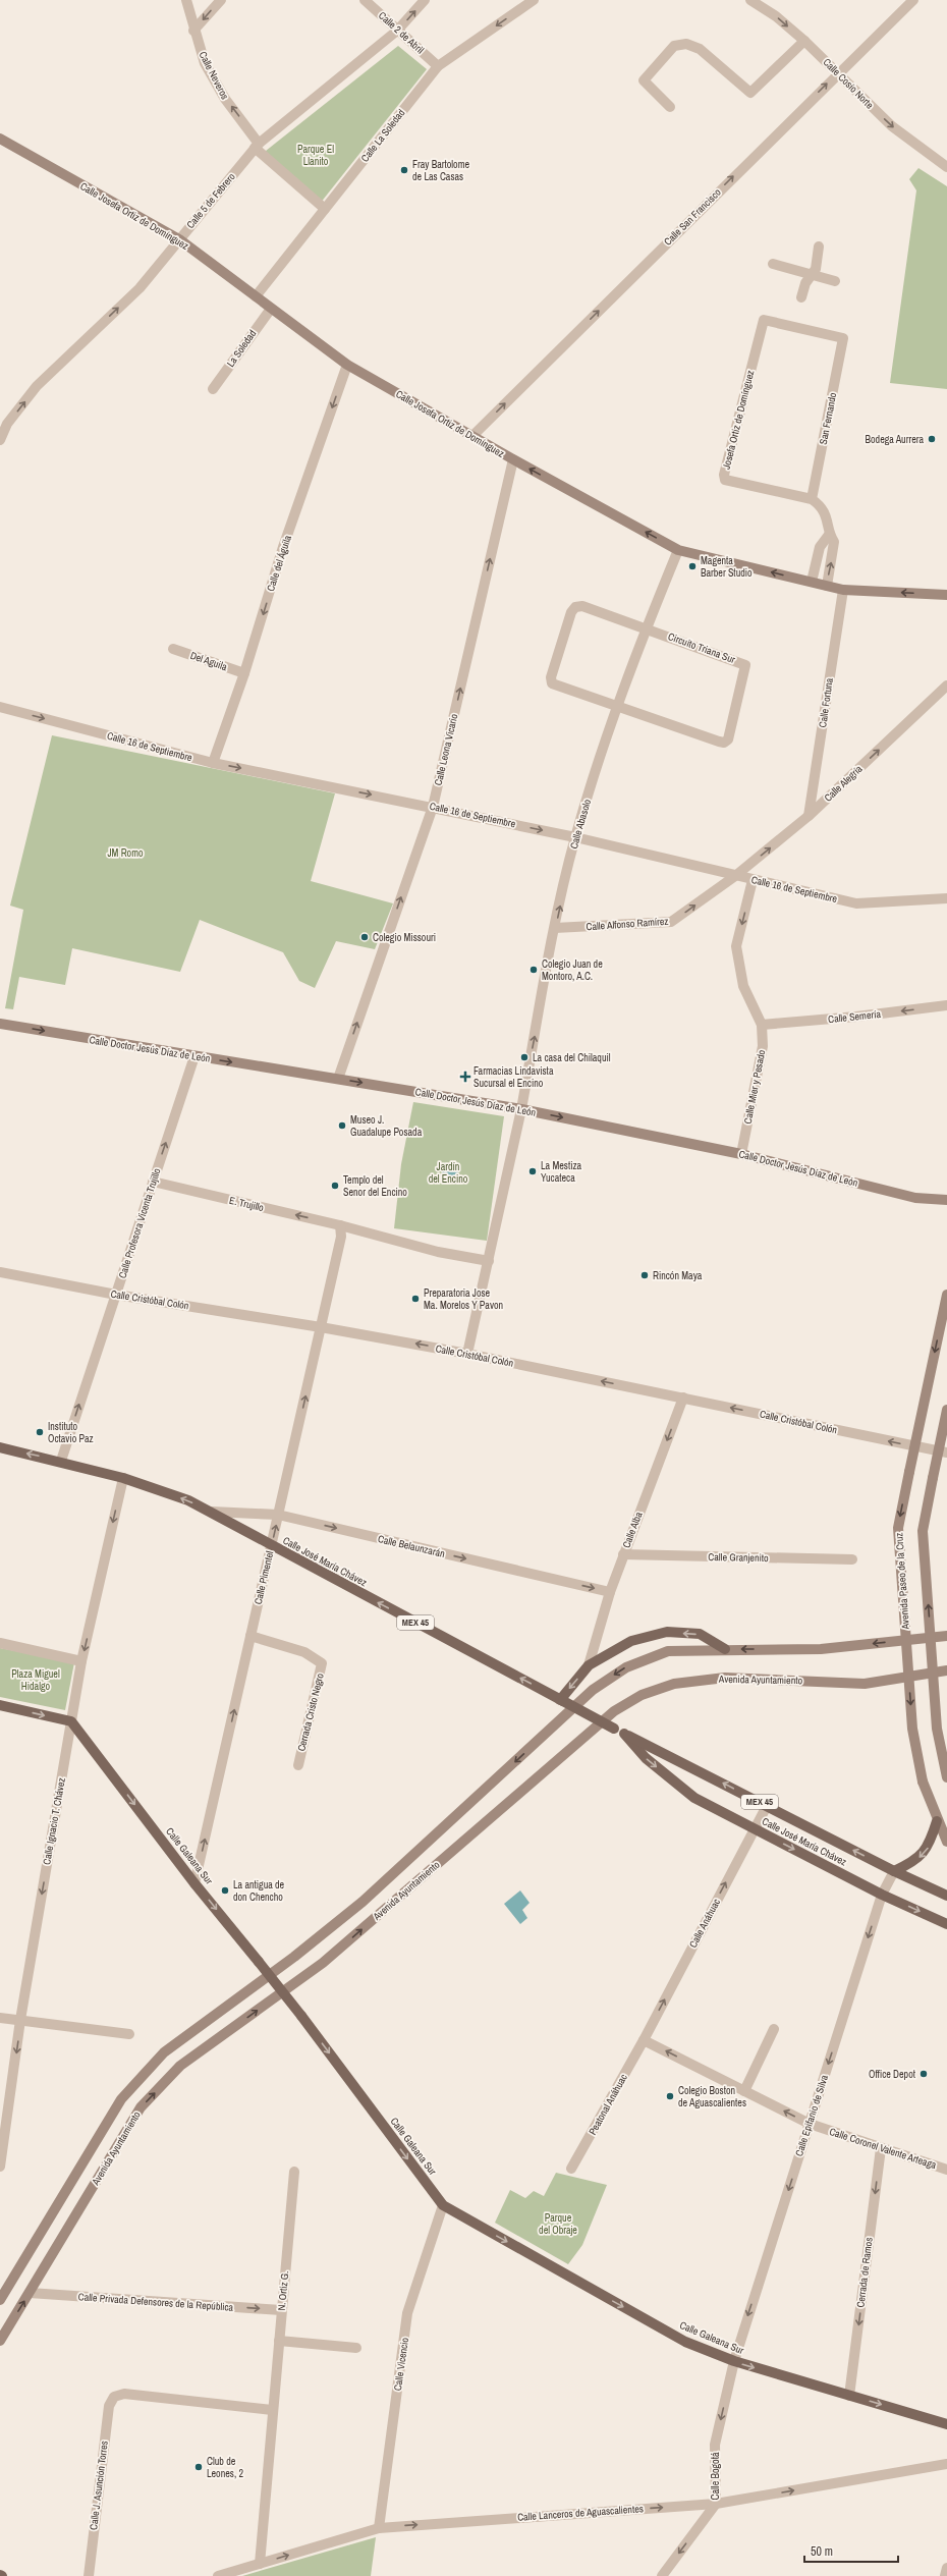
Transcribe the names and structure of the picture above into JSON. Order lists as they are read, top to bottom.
{
  "streets": {
    "main road": [
      "Calle Josefa Ortiz de Domínguez",
      "Calle Doctor Jesús Díaz de León",
      "Calle José María Chávez",
      "Avenida Paseo de la Cruz",
      "MEX 45",
      "Avenida Ayuntamiento",
      "Calle Galeana Sur"
    ],
    "street": [
      "Calle 2 de Abril",
      "Calle Neveros",
      "Calle Cosío Norte",
      "Calle La Soledad",
      "Calle 5 de Febrero",
      "Calle San Francisco",
      "La Soledad",
      "San Fernando",
      "Josefa Ortiz de Domínguez",
      "Calle del Águila",
      "Circuito Triana Sur",
      "Del Aguila",
      "Calle Fortuna",
      "Calle 16 de Septiembre",
      "Calle Leona Vicario",
      "Calle Alegría",
      "Calle Abasolo",
      "Calle Alfonso Ramírez",
      "Calle Semería",
      "Calle Mier y Pesado",
      "E. Trujillo",
      "Calle Profesora Vicenta Trujillo",
      "Calle Cristóbal Colón",
      "Calle Alba",
      "Calle Belaunzarán",
      "Calle Granjenito",
      "Calle Pimentel",
      "Cerrada Cristo Negro",
      "Calle Ignacio T. Chávez",
      "Calle Anáhuac",
      "Peatonal Anáhuac",
      "Calle Epifanio de Silva",
      "Calle Coronel Valente Arteaga",
      "Cerrada de Ramos",
      "N. Ortiz G.",
      "Calle Privada Defensores de la República",
      "Calle Vicencio",
      "Calle Bogotá",
      "Calle J. Asunción Torres",
      "Calle Lanceros de Aguascalientes"
    ]
  },
  "crossings": [
    ["Calle 2 de Abril", "Calle La Soledad"],
    ["Calle 2 de Abril", "Calle 5 de Febrero"],
    ["Calle Neveros", "Calle La Soledad"],
    ["Calle Neveros", "Calle 5 de Febrero"],
    ["Calle Cosío Norte", "Calle San Francisco"],
    ["Calle La Soledad", "Calle Josefa Ortiz de Domínguez"],
    ["Calle 5 de Febrero", "Calle Josefa Ortiz de Domínguez"],
    ["Calle Josefa Ortiz de Domínguez", "Calle San Francisco"],
    ["Calle Josefa Ortiz de Domínguez", "La Soledad"],
    ["Calle Josefa Ortiz de Domínguez", "Calle del Águila"],
    ["Calle Josefa Ortiz de Domínguez", "Calle Fortuna"],
    ["Calle Josefa Ortiz de Domínguez", "Calle Leona Vicario"],
    ["Calle Josefa Ortiz de Domínguez", "Calle Abasolo"],
    ["San Fernando", "Josefa Ortiz de Domínguez"],
    ["Calle del Águila", "Del Aguila"],
    ["Calle del Águila", "Calle 16 de Septiembre"],
    ["Circuito Triana Sur", "Calle Abasolo"],
    ["Calle Fortuna", "Calle Alegría"],
    ["Calle 16 de Septiembre", "Calle Leona Vicario"],
    ["Calle 16 de Septiembre", "Calle Alegría"],
    ["Calle 16 de Septiembre", "Calle Abasolo"],
    ["Calle 16 de Septiembre", "Calle Alfonso Ramírez"],
    ["Calle 16 de Septiembre", "Calle Mier y Pesado"],
    ["Calle Leona Vicario", "Calle Doctor Jesús Díaz de León"],
    ["Calle Alegría", "Calle Alfonso Ramírez"],
    ["Calle Abasolo", "Calle Alfonso Ramírez"],
    ["Calle Abasolo", "Calle Doctor Jesús Díaz de León"],
    ["Calle Abasolo", "E. Trujillo"],
    ["Calle Abasolo", "Calle Cristóbal Colón"],
    ["Calle Semería", "Calle Mier y Pesado"],
    ["Calle Doctor Jesús Díaz de León", "Calle Mier y Pesado"],
    ["Calle Doctor Jesús Díaz de León", "Calle Profesora Vicenta Trujillo"],
    ["E. Trujillo", "Calle Profesora Vicenta Trujillo"],
    ["E. Trujillo", "Calle Pimentel"],
    ["Calle Profesora Vicenta Trujillo", "Calle Cristóbal Colón"],
    ["Calle Profesora Vicenta Trujillo", "Calle José María Chávez"],
    ["Calle Cristóbal Colón", "Calle Alba"],
    ["Calle Cristóbal Colón", "Calle Pimentel"],
    ["Calle Cristóbal Colón", "Avenida Paseo de la Cruz"],
    ["Calle Alba", "Calle Belaunzarán"],
    ["Calle Alba", "Calle Granjenito"],
    ["Calle Belaunzarán", "Calle José María Chávez"],
    ["Calle Belaunzarán", "Calle Pimentel"],
    ["Calle José María Chávez", "Calle Pimentel"],
    ["Calle José María Chávez", "Calle Ignacio T. Chávez"],
    ["Calle José María Chávez", "Calle Anáhuac"],
    ["Calle José María Chávez", "Calle Epifanio de Silva"],
    ["Calle Pimentel", "Cerrada Cristo Negro"],
    ["Calle Pimentel", "Calle Galeana Sur"],
    ["Avenida Ayuntamiento", "Calle Privada Defensores de la República"],
    ["Calle Ignacio T. Chávez", "Calle Galeana Sur"],
    ["Calle Galeana Sur", "Calle Epifanio de Silva"],
    ["Calle Galeana Sur", "Cerrada de Ramos"],
    ["Calle Galeana Sur", "Calle Vicencio"],
    ["Calle Galeana Sur", "Calle Bogotá"],
    ["Calle Anáhuac", "Peatonal Anáhuac"],
    ["Calle Anáhuac", "Calle Coronel Valente Arteaga"],
    ["Peatonal Anáhuac", "Calle Coronel Valente Arteaga"],
    ["Calle Epifanio de Silva", "Calle Coronel Valente Arteaga"],
    ["Calle Epifanio de Silva", "Calle Bogotá"],
    ["Calle Coronel Valente Arteaga", "Cerrada de Ramos"],
    ["N. Ortiz G.", "Calle Privada Defensores de la República"],
    ["N. Ortiz G.", "Calle J. Asunción Torres"],
    ["N. Ortiz G.", "Calle Lanceros de Aguascalientes"],
    ["Calle Vicencio", "Calle Lanceros de Aguascalientes"],
    ["Calle Bogotá", "Calle Lanceros de Aguascalientes"]
  ],
  "one_way": [
    "Calle Neveros",
    "Calle Cosío Norte",
    "Calle 5 de Febrero",
    "Calle Josefa Ortiz de Domínguez",
    "Calle San Francisco",
    "Calle del Águila",
    "Calle 16 de Septiembre",
    "Calle Leona Vicario",
    "Calle Alegría",
    "Calle Alfonso Ramírez",
    "Calle Semería",
    "Calle Doctor Jesús Díaz de León",
    "Calle Mier y Pesado",
    "E. Trujillo",
    "Calle Profesora Vicenta Trujillo",
    "Calle Cristóbal Colón",
    "Calle Alba",
    "Calle Belaunzarán",
    "Calle Pimentel",
    "Calle Ignacio T. Chávez",
    "Calle Galeana Sur",
    "Calle Anáhuac",
    "Calle Epifanio de Silva",
    "Calle Coronel Valente Arteaga",
    "Cerrada de Ramos",
    "Calle Privada Defensores de la República",
    "Calle Bogotá",
    "Calle Lanceros de Aguascalientes"
  ],
  "parks": [
    "Parque El Llanito",
    "JM Romo",
    "Jardín del Encino",
    "Plaza Miguel Hidalgo",
    "Parque del Obraje"
  ],
  "places": {
    "other": [
      "Fray Bartolome de Las Casas",
      "Bodega Aurrera",
      "Magenta Barber Studio",
      "Colegio Missouri",
      "Colegio Juan de Montoro, A.C.",
      "La casa del Chilaquil",
      "Museo J. Guadalupe Posada",
      "La Mestiza Yucateca",
      "Templo del Senor del Encino",
      "Rincón Maya",
      "Preparatoria Jose Ma. Morelos Y Pavon",
      "Instituto Octavio Paz",
      "La antigua de don Chencho",
      "Office Depot",
      "Colegio Boston de Aguascalientes",
      "Club de Leones, 2"
    ],
    "health": ["Farmacias Lindavista Sucursal el Encino"]
  },
  "scale_bar": "50 m"
}
